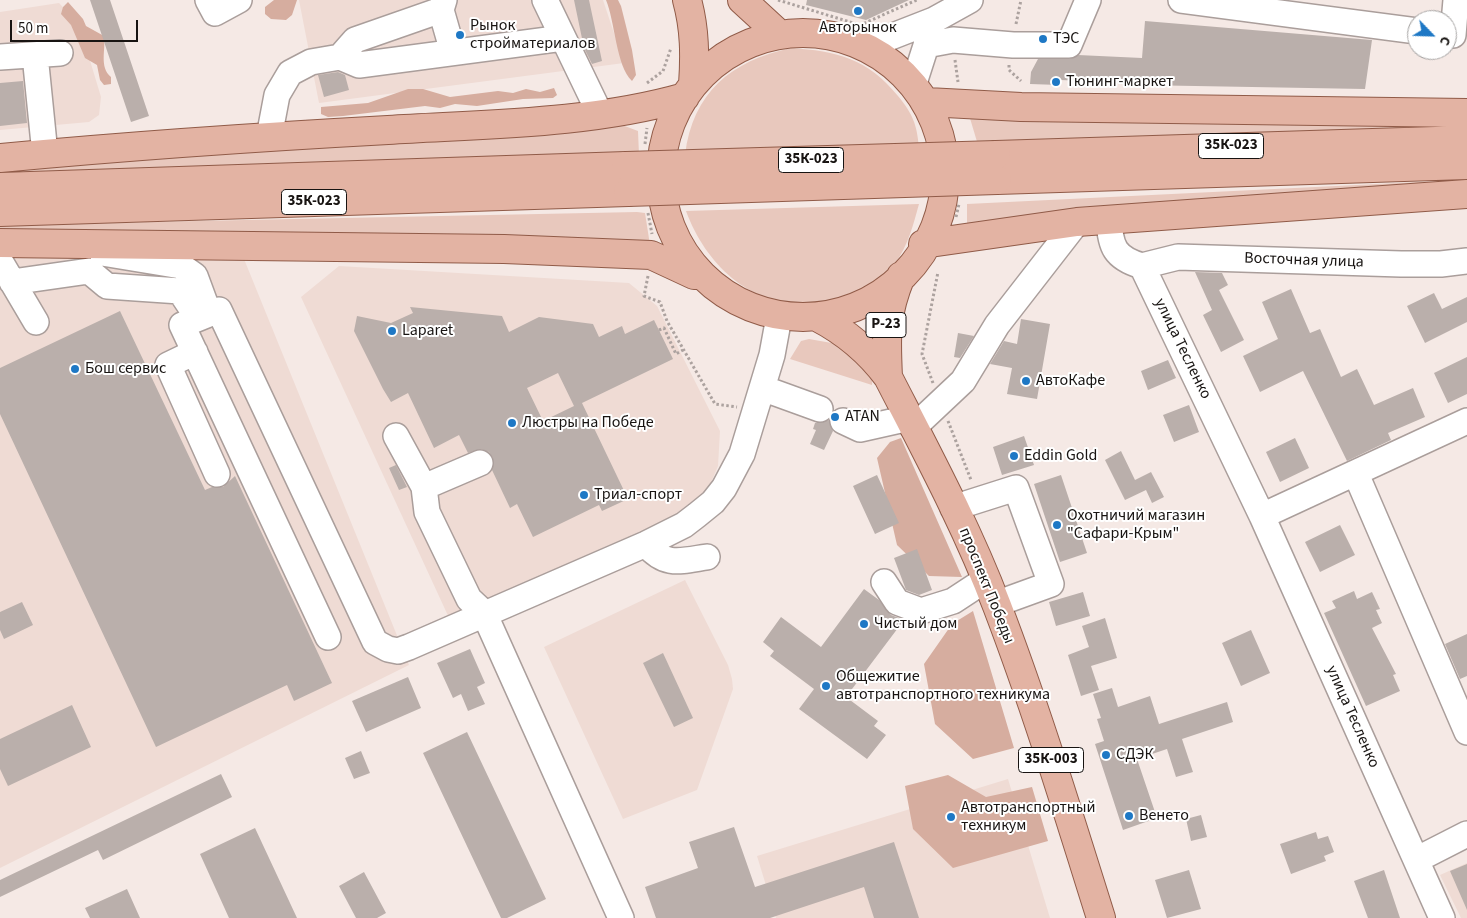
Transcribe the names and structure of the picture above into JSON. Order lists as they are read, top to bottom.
{
  "streets": {
    "main road": [
      "35К-023",
      "Р-23",
      "проспект Победы",
      "35К-003"
    ],
    "street": ["Восточная улица", "улица Тесленко"]
  },
  "crossings": [
    ["Восточная улица", "улица Тесленко"]
  ],
  "places": [
    "Авторынок",
    "Рынок стройматериалов",
    "ТЭС",
    "Тюнинг-маркет",
    "Laparet",
    "Бош сервис",
    "АвтоКафе",
    "ATAN",
    "Люстры на Победе",
    "Eddin Gold",
    "Триал-спорт",
    "Охотничий магазин \"Сафари-Крым\"",
    "Чистый дом",
    "Общежитие автотранспортного техникума",
    "СДЭК",
    "Венето",
    "Автотранспортный техникум"
  ],
  "scale_bar": "50 m",
  "north": "bottom right"
}
